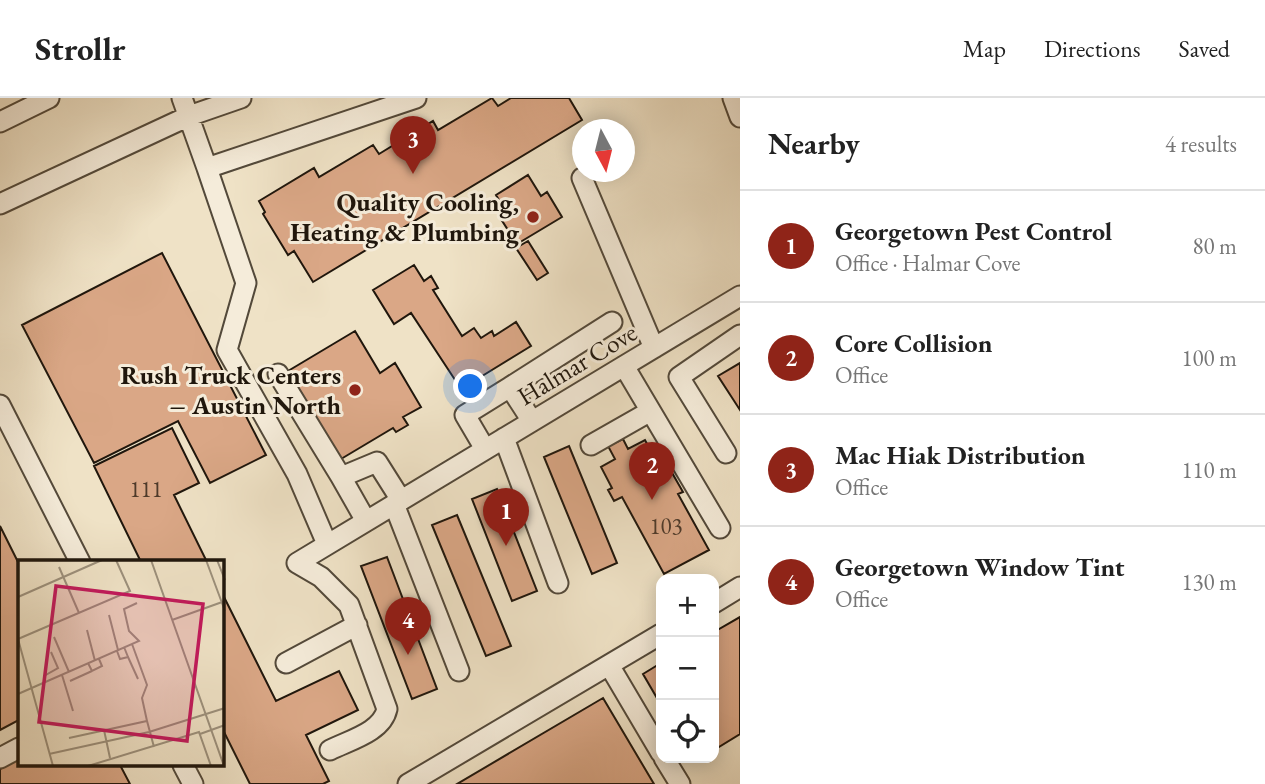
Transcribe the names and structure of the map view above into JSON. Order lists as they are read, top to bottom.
{
  "streets": {
    "street": ["Halmar Cove"]
  },
  "places": ["Quality Cooling, Heating & Plumbing", "Rush Truck Centers – Austin North"],
  "house_numbers": ["111", "103"],
  "north": "bottom",
  "page": {
    "header": "Strollr",
    "nav": ["Map", "Directions", "Saved"],
    "heading": ["Nearby", "4 results"],
    "pins": [
      "3",
      "2",
      "1",
      "4"
    ],
    "list": [
      {
        "mark": "1",
        "name": "Georgetown Pest Control",
        "note": "Office · Halmar Cove",
        "value": "80 m"
      },
      {
        "mark": "2",
        "name": "Core Collision",
        "note": "Office",
        "value": "100 m"
      },
      {
        "mark": "3",
        "name": "Mac Hiak Distribution",
        "note": "Office",
        "value": "110 m"
      },
      {
        "mark": "4",
        "name": "Georgetown Window Tint",
        "note": "Office",
        "value": "130 m"
      }
    ],
    "map_buttons": ["+", "−"]
  }
}
